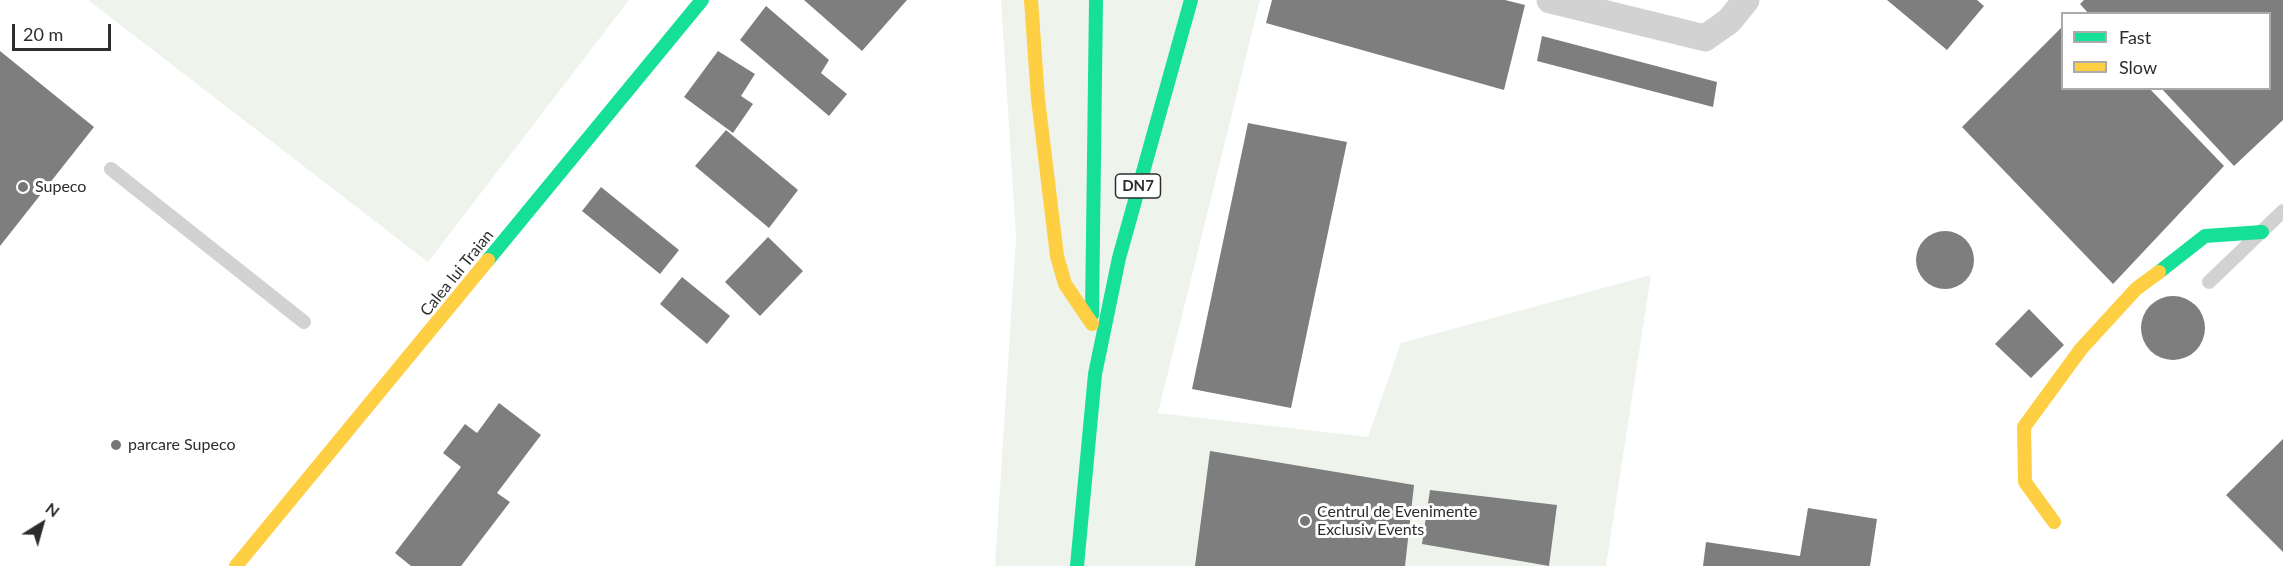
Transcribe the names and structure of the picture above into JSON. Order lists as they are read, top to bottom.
{
  "streets": {
    "main road": ["DN7", "Calea lui Traian"]
  },
  "places": ["Supeco", "parcare Supeco", "Centrul de Evenimente Exclusiv Events"],
  "legend": ["Fast", "Slow"],
  "scale_bar": "20 m",
  "north": "top right"
}
